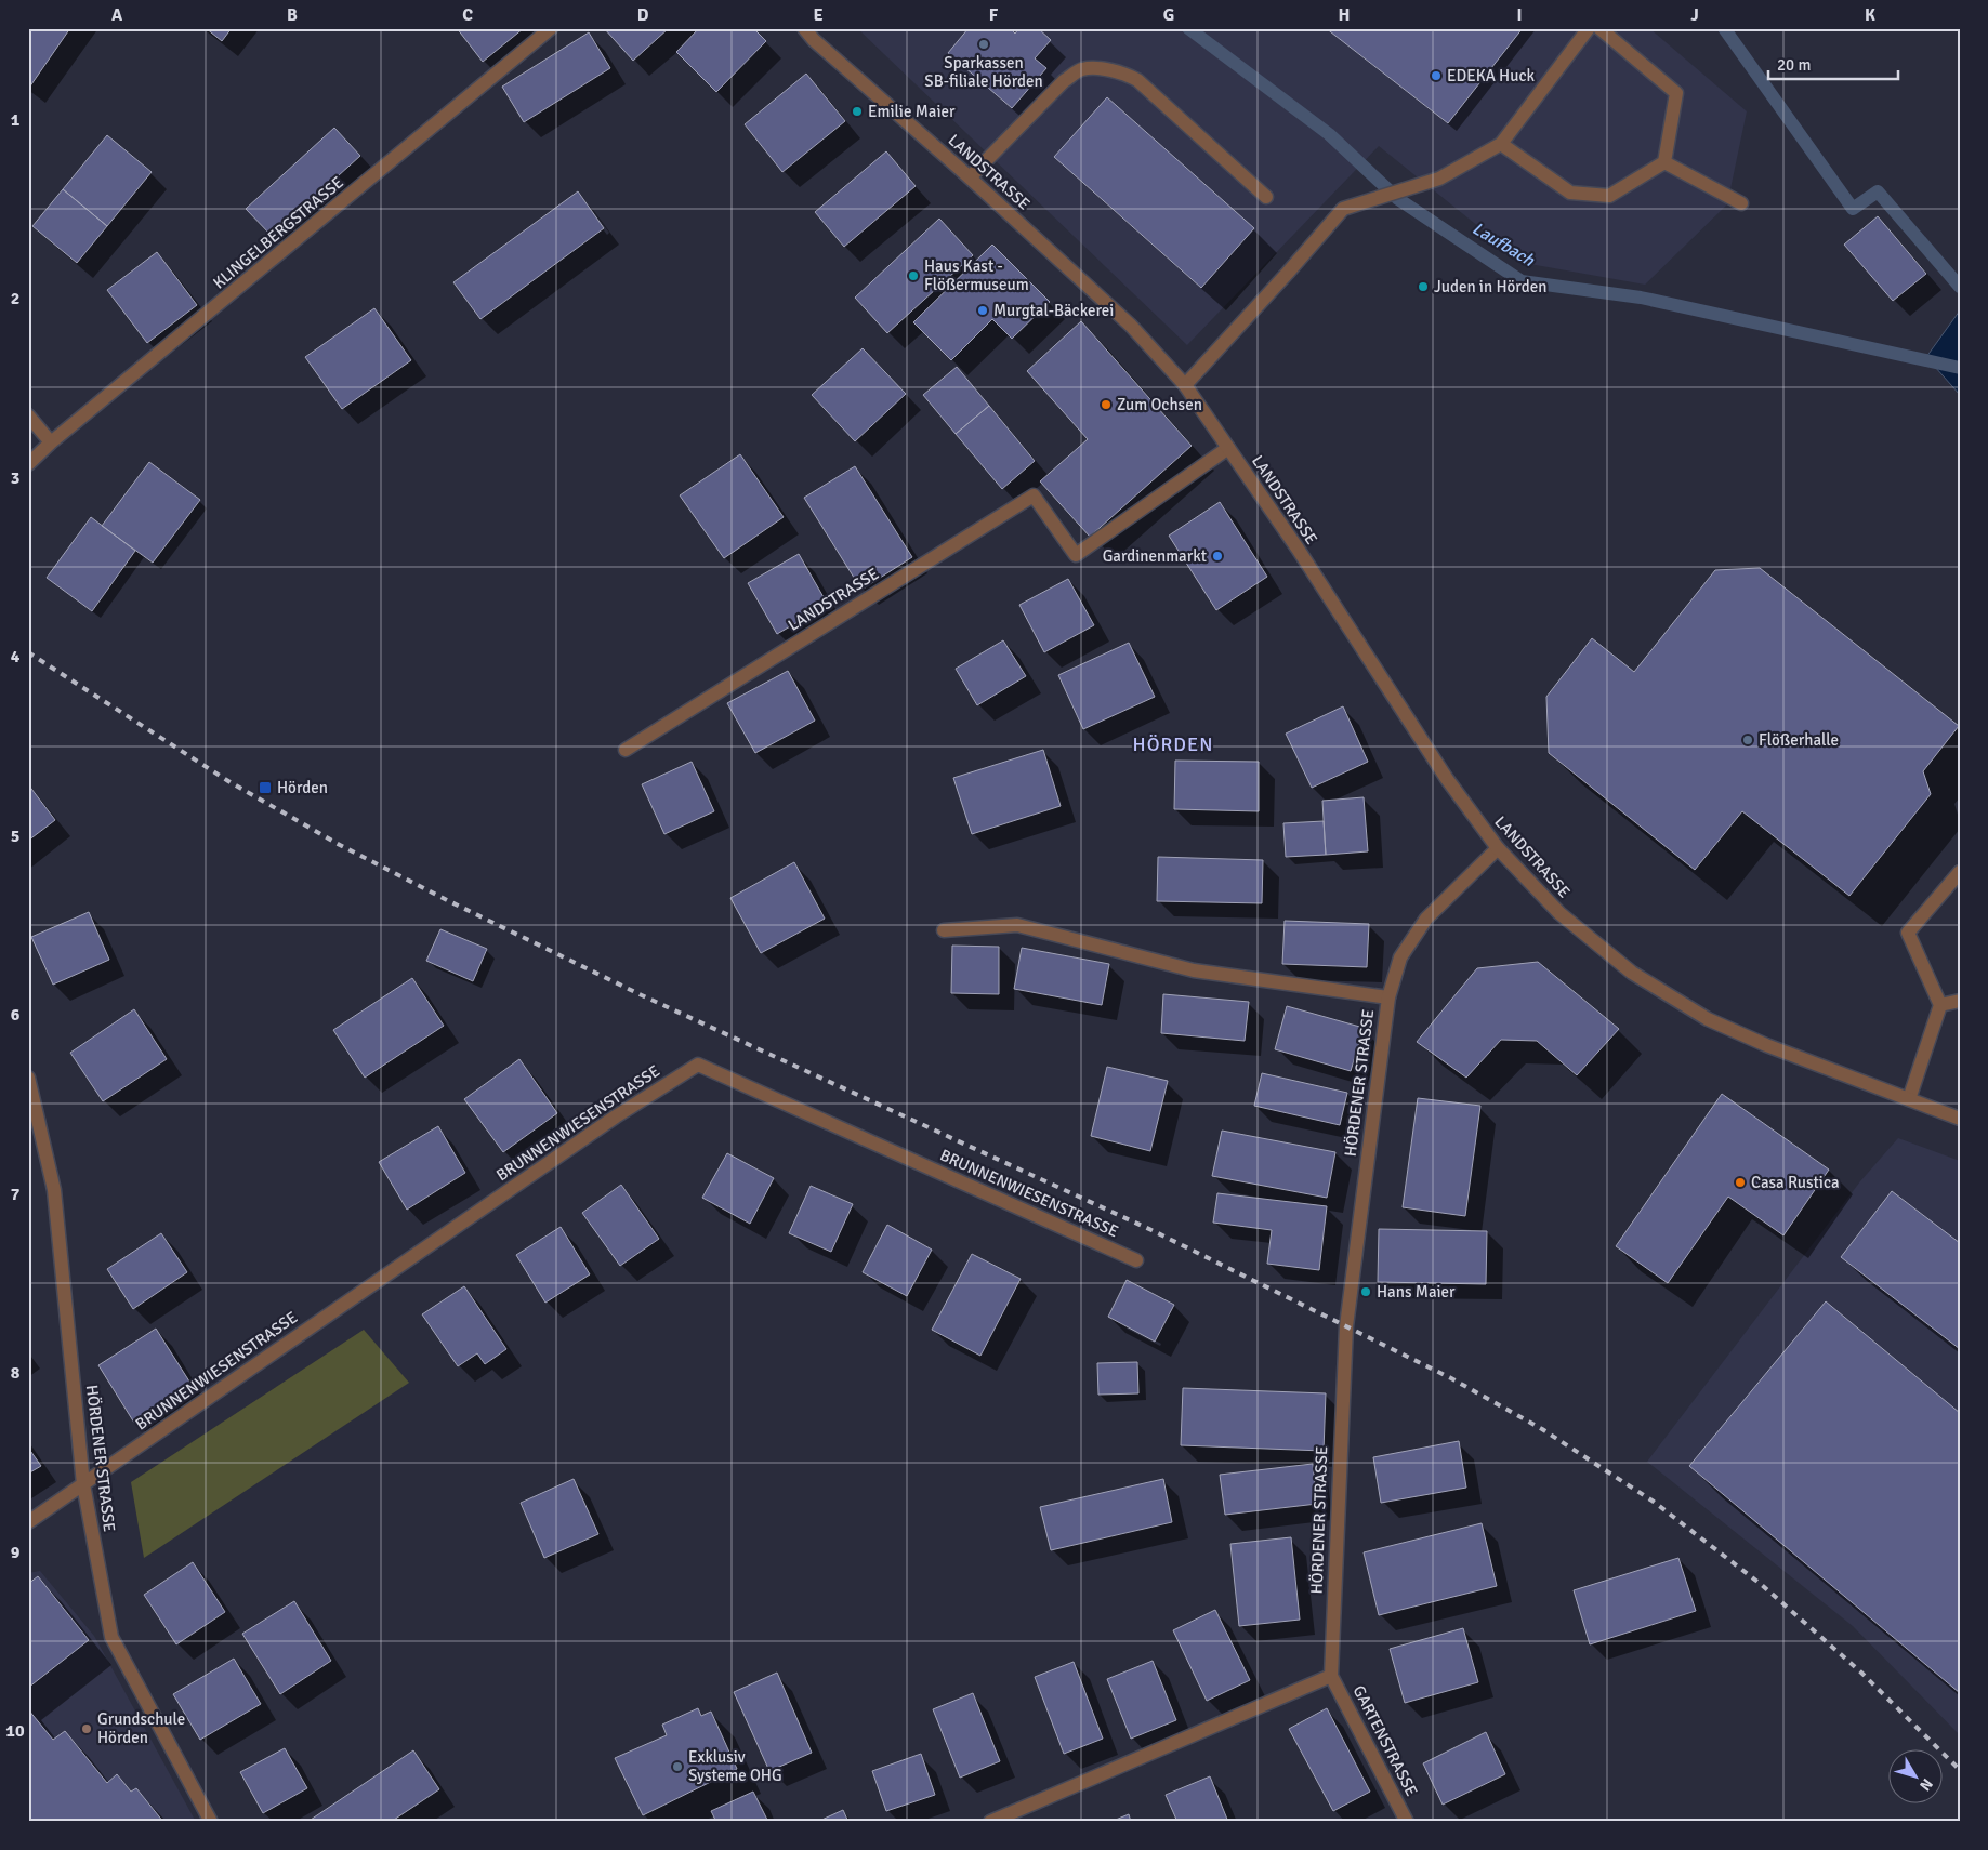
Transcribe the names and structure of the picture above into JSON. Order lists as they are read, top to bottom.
{
  "streets": {
    "street": [
      "LANDSTRASSE",
      "KLINGELBERGSTRASSE",
      "HÖRDENER STRASSE",
      "BRUNNENWIESENSTRASSE",
      "GARTENSTRASSE"
    ]
  },
  "crossings": [
    ["LANDSTRASSE", "HÖRDENER STRASSE"],
    ["HÖRDENER STRASSE", "BRUNNENWIESENSTRASSE"],
    ["HÖRDENER STRASSE", "GARTENSTRASSE"]
  ],
  "districts": ["HÖRDEN"],
  "water": ["Laufbach"],
  "places": {
    "other": [
      "Sparkassen SB-filiale Hörden",
      "EDEKA Huck",
      "Emilie Maier",
      "Haus Kast - Flößermuseum",
      "Juden in Hörden",
      "Murgtal-Bäckerei",
      "Zum Ochsen",
      "Gardinenmarkt",
      "Flößerhalle",
      "Casa Rustica",
      "Hans Maier",
      "Grundschule Hörden",
      "Exklusiv Systeme OHG"
    ],
    "transit": ["Hörden"]
  },
  "scale_bar": "20 m",
  "north": "bottom right",
  "grid": {
    "columns": [
      "A",
      "B",
      "C",
      "D",
      "E",
      "F",
      "G",
      "H",
      "I",
      "J",
      "K"
    ],
    "rows": [
      "1",
      "2",
      "3",
      "4",
      "5",
      "6",
      "7",
      "8",
      "9",
      "10"
    ]
  }
}
